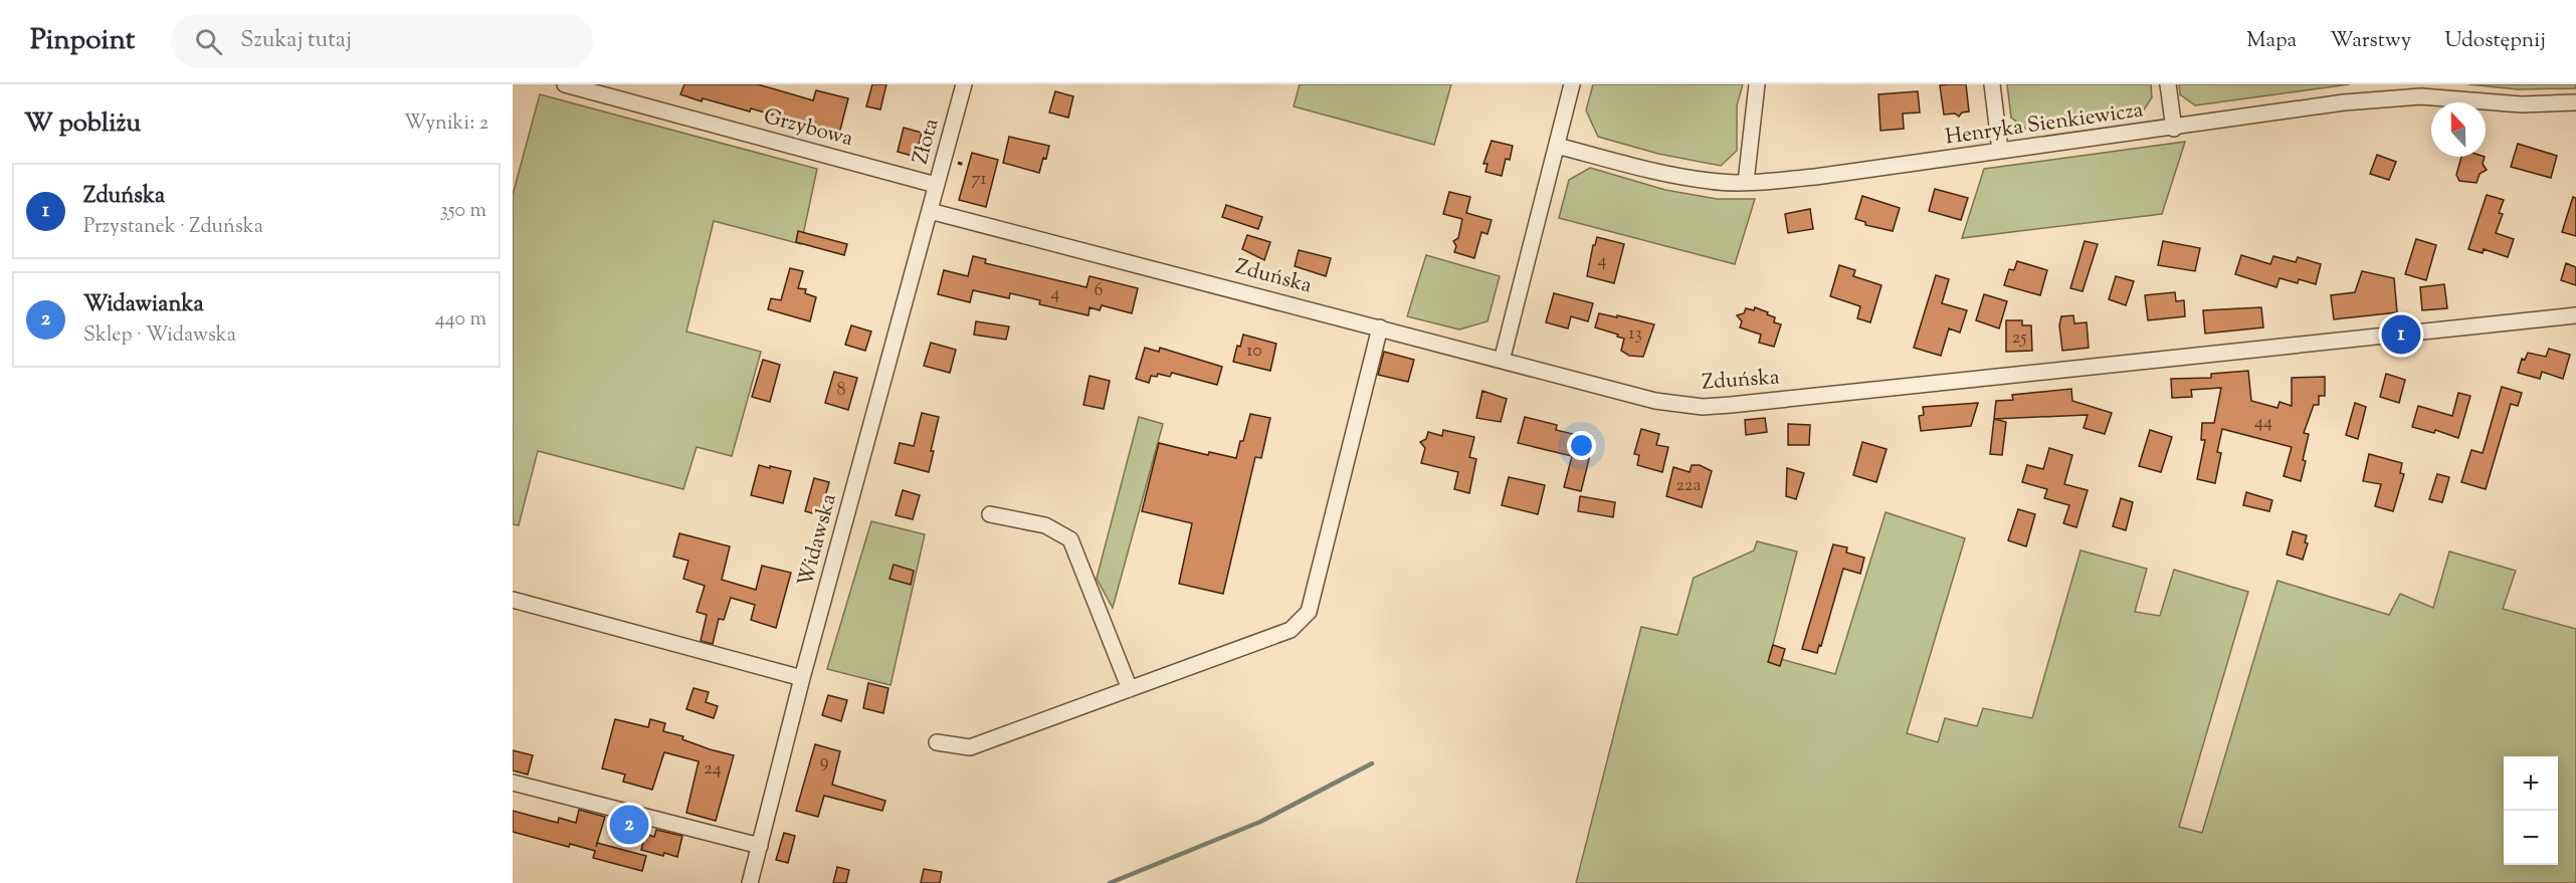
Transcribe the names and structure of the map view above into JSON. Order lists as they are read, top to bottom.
{
  "streets": {
    "street": [
      "Henryka Sienkiewicza",
      "Grzybowa",
      "Złota",
      "Zduńska",
      "Widawska"
    ]
  },
  "crossings": [
    ["Grzybowa", "Złota"],
    ["Złota", "Zduńska"],
    ["Złota", "Widawska"],
    ["Zduńska", "Widawska"]
  ],
  "house_numbers": [
    "71",
    "4",
    "6",
    "4",
    "13",
    "25",
    "10",
    "8",
    "44",
    "22a",
    "9",
    "24"
  ],
  "north": "top",
  "page": {
    "header": "Pinpoint",
    "search": "Szukaj tutaj",
    "nav": ["Mapa", "Warstwy", "Udostępnij"],
    "heading": ["W pobliżu", "Wyniki: 2"],
    "list": [
      {
        "mark": "1",
        "name": "Zduńska",
        "note": "Przystanek · Zduńska",
        "value": "350 m"
      },
      {
        "mark": "2",
        "name": "Widawianka",
        "note": "Sklep · Widawska",
        "value": "440 m"
      }
    ],
    "pins": ["1", "2"],
    "map_buttons": ["+", "−"]
  }
}
